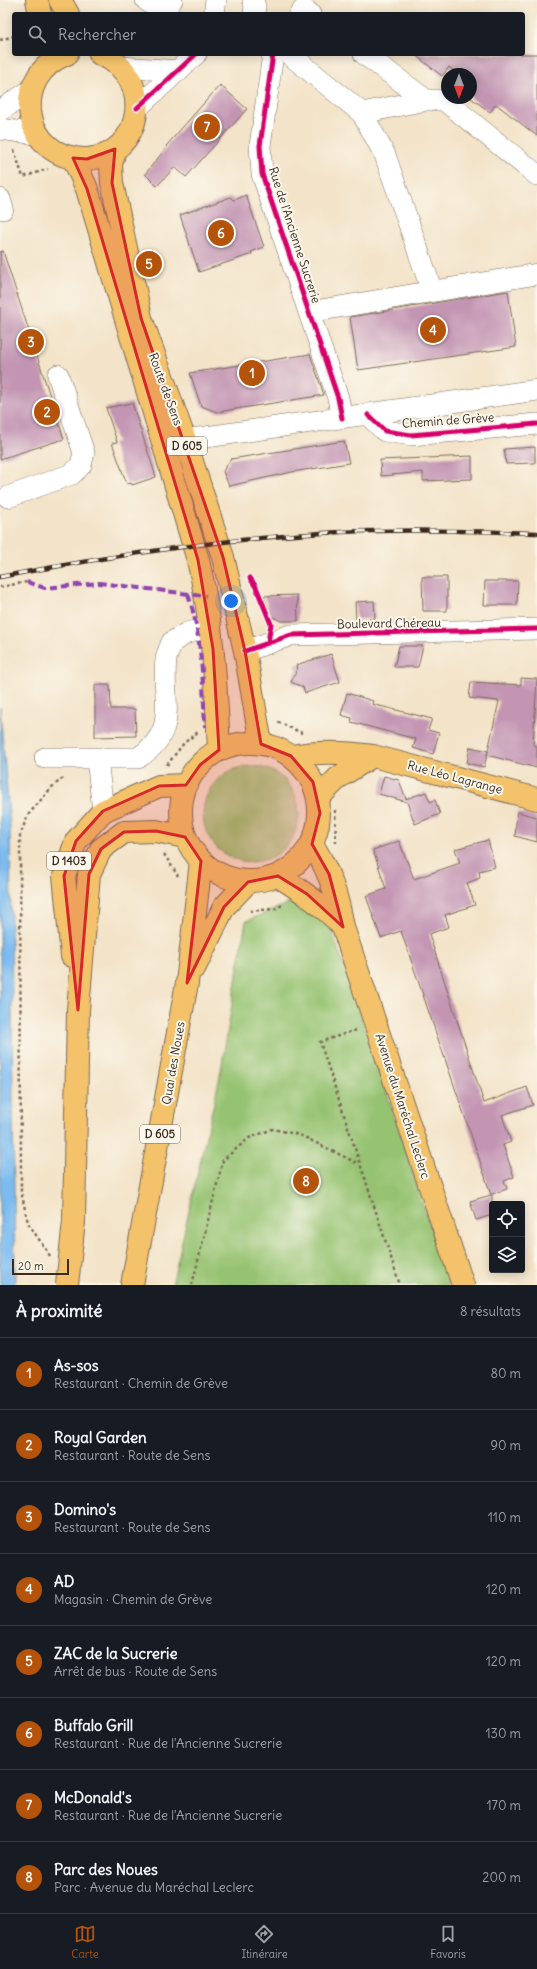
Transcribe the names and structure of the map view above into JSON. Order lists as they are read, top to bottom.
{
  "streets": {
    "main road": [
      "Route de Sens",
      "D 605",
      "Rue Léo Lagrange",
      "D 1403",
      "Quai des Noues",
      "Avenue du Maréchal Leclerc"
    ],
    "street": ["Rue de l'Ancienne Sucrerie", "Chemin de Grève", "Boulevard Chéreau"]
  },
  "crossings": [
    ["Rue de l'Ancienne Sucrerie", "Chemin de Grève"],
    ["Route de Sens", "Chemin de Grève"],
    ["Route de Sens", "D 605"],
    ["Route de Sens", "Boulevard Chéreau"],
    ["Route de Sens", "Rue Léo Lagrange"],
    ["Route de Sens", "D 1403"],
    ["D 605", "Rue Léo Lagrange"],
    ["D 605", "D 1403"],
    ["D 605", "Quai des Noues"],
    ["Rue Léo Lagrange", "D 1403"]
  ],
  "scale_bar": "20 m",
  "north": "bottom",
  "page": {
    "search": "Rechercher",
    "pins": [
      "7",
      "6",
      "5",
      "4",
      "3",
      "1",
      "2",
      "8"
    ],
    "scale": "20 m",
    "heading": ["À proximité", "8 résultats"],
    "list": [
      {
        "mark": "1",
        "name": "As-sos",
        "note": "Restaurant · Chemin de Grève",
        "value": "80 m"
      },
      {
        "mark": "2",
        "name": "Royal Garden",
        "note": "Restaurant · Route de Sens",
        "value": "90 m"
      },
      {
        "mark": "3",
        "name": "Domino's",
        "note": "Restaurant · Route de Sens",
        "value": "110 m"
      },
      {
        "mark": "4",
        "name": "AD",
        "note": "Magasin · Chemin de Grève",
        "value": "120 m"
      },
      {
        "mark": "5",
        "name": "ZAC de la Sucrerie",
        "note": "Arrêt de bus · Route de Sens",
        "value": "120 m"
      },
      {
        "mark": "6",
        "name": "Buffalo Grill",
        "note": "Restaurant · Rue de l'Ancienne Sucrerie",
        "value": "130 m"
      },
      {
        "mark": "7",
        "name": "McDonald's",
        "note": "Restaurant · Rue de l'Ancienne Sucrerie",
        "value": "170 m"
      },
      {
        "mark": "8",
        "name": "Parc des Noues",
        "note": "Parc · Avenue du Maréchal Leclerc",
        "value": "200 m"
      }
    ],
    "nav": ["Carte", "Itinéraire", "Favoris"]
  }
}
